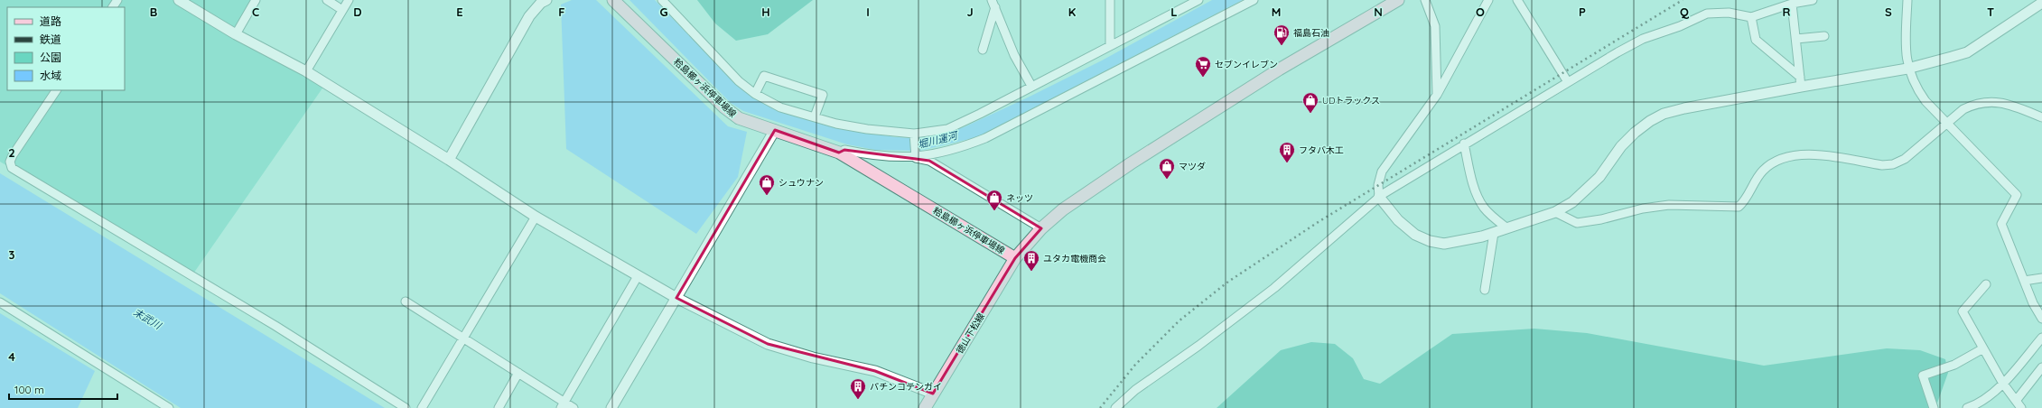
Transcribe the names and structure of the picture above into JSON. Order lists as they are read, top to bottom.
{
  "streets": {
    "main road": ["粭島櫛ヶ浜停車場線", "徳山下松線"]
  },
  "crossings": [
    ["粭島櫛ヶ浜停車場線", "徳山下松線"]
  ],
  "water": ["堀川運河", "末武川"],
  "places": {
    "fuel station": ["福島石油"],
    "supermarket": ["セブンイレブン"],
    "shop": [
      "UDトラックス",
      "マツダ",
      "シュウナン",
      "ネッツ"
    ],
    "building": ["フタバ木工", "ユタカ電機商会", "パチンコテンガイ"]
  },
  "legend": [
    "道路",
    "鉄道",
    "公園",
    "水域"
  ],
  "scale_bar": "100 m",
  "grid": {
    "columns": [
      "B",
      "C",
      "D",
      "E",
      "F",
      "G",
      "H",
      "I",
      "J",
      "K",
      "L",
      "M",
      "N",
      "O",
      "P",
      "Q",
      "R",
      "S",
      "T"
    ],
    "rows": ["2", "3", "4"]
  }
}
